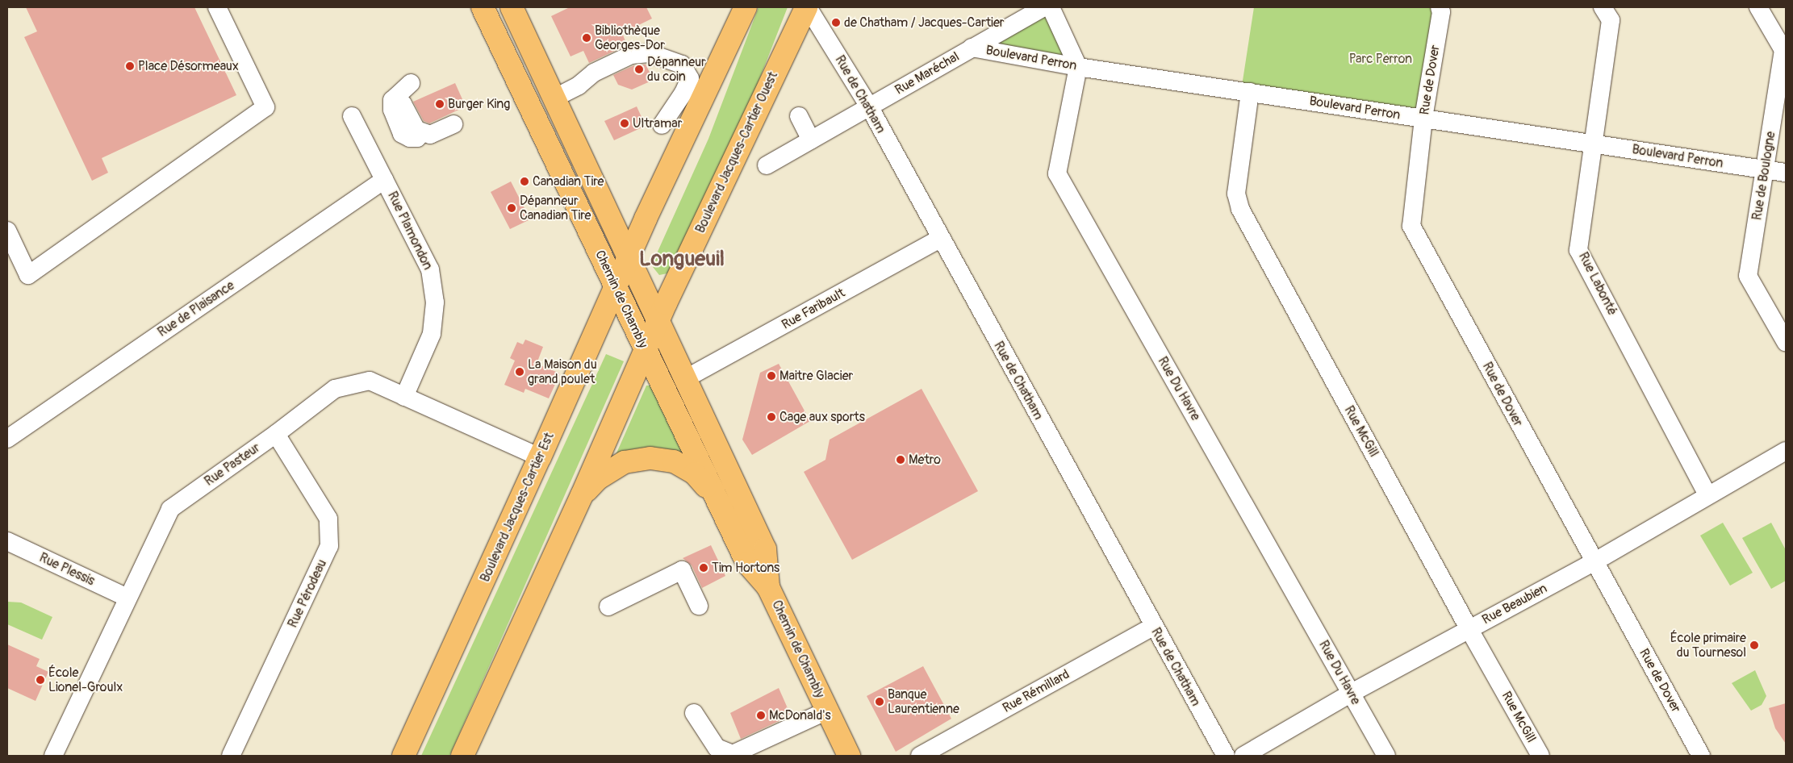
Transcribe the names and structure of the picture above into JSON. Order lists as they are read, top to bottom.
{
  "streets": {
    "main road": ["Boulevard Jacques-Cartier Ouest", "Chemin de Chambly", "Boulevard Jacques-Cartier Est"],
    "street": [
      "Boulevard Perron",
      "Rue Maréchal",
      "Rue de Dover",
      "Rue de Chatham",
      "Rue de Boulogne",
      "Rue Plamondon",
      "Rue Labonté",
      "Rue de Plaisance",
      "Rue Faribault",
      "Rue Du Havre",
      "Rue McGill",
      "Rue Pasteur",
      "Rue Plessis",
      "Rue Pérodeau",
      "Rue Beaubien",
      "Rue Rémillard"
    ]
  },
  "crossings": [
    ["Boulevard Perron", "Rue Maréchal"],
    ["Boulevard Perron", "Rue de Dover"],
    ["Boulevard Perron", "Rue de Boulogne"],
    ["Boulevard Perron", "Rue Labonté"],
    ["Boulevard Perron", "Rue Du Havre"],
    ["Boulevard Perron", "Rue McGill"],
    ["Rue Maréchal", "Rue de Chatham"],
    ["Rue de Dover", "Rue Beaubien"],
    ["Rue de Chatham", "Boulevard Jacques-Cartier Ouest"],
    ["Rue de Chatham", "Rue Faribault"],
    ["Rue de Chatham", "Rue Rémillard"],
    ["Boulevard Jacques-Cartier Ouest", "Chemin de Chambly"],
    ["Rue Plamondon", "Rue de Plaisance"],
    ["Rue Plamondon", "Rue Pasteur"],
    ["Rue Labonté", "Rue Beaubien"],
    ["Chemin de Chambly", "Rue Faribault"],
    ["Chemin de Chambly", "Boulevard Jacques-Cartier Est"],
    ["Rue Du Havre", "Rue Beaubien"],
    ["Rue McGill", "Rue Beaubien"],
    ["Rue Pasteur", "Boulevard Jacques-Cartier Est"],
    ["Rue Pasteur", "Rue Plessis"],
    ["Rue Pasteur", "Rue Pérodeau"]
  ],
  "districts": ["Longueuil"],
  "parks": ["Parc Perron"],
  "places": [
    "de Chatham / Jacques-Cartier",
    "Bibliothèque Georges-Dor",
    "Place Désormeaux",
    "Dépanneur du coin",
    "Burger King",
    "Ultramar",
    "Canadian Tire",
    "Dépanneur Canadian Tire",
    "La Maison du grand poulet",
    "Maitre Glacier",
    "Cage aux sports",
    "Metro",
    "Tim Hortons",
    "École primaire du Tournesol",
    "École Lionel-Groulx",
    "Banque Laurentienne",
    "McDonald's"
  ]
}
